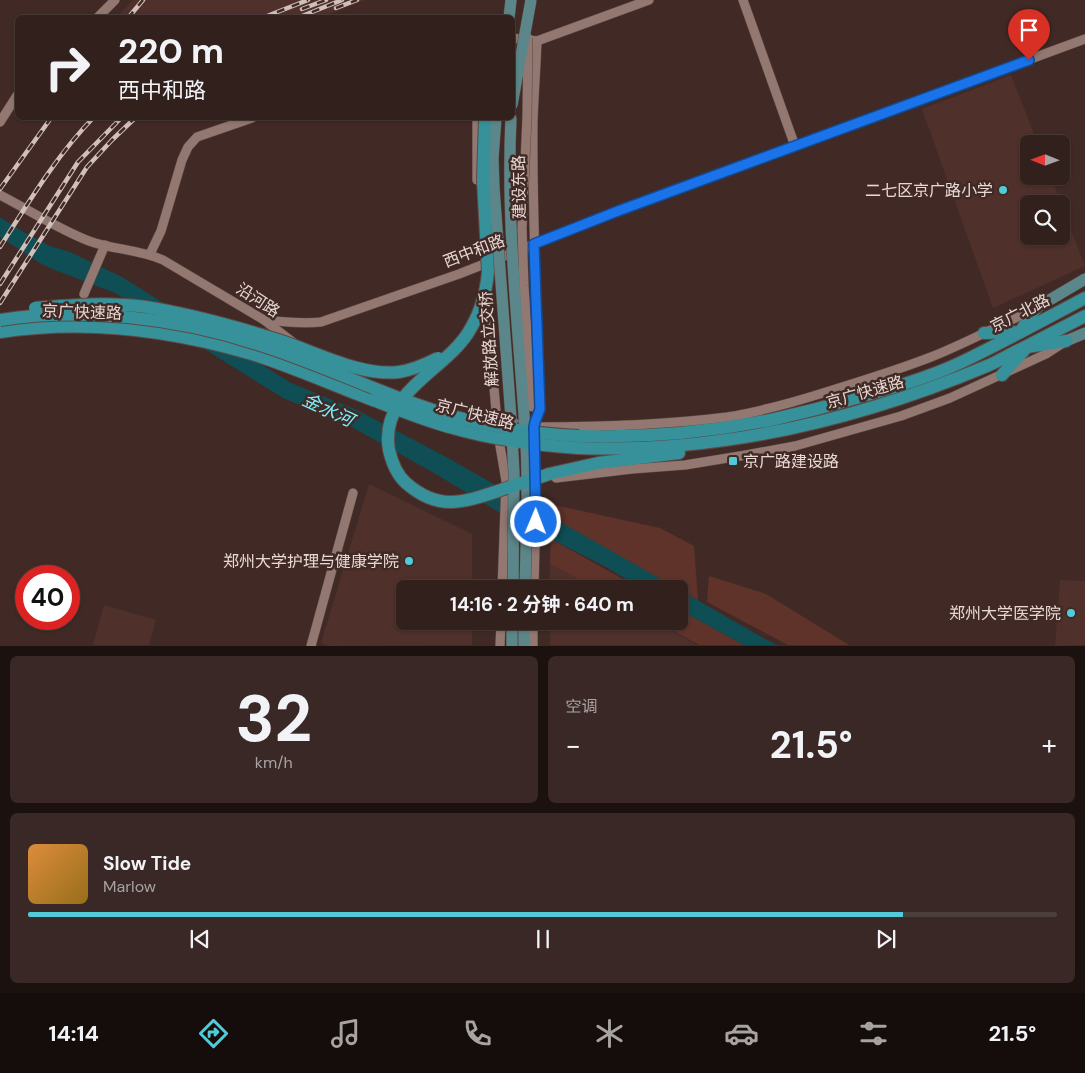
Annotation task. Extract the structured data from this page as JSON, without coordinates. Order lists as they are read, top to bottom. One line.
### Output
{"streets":{"highway":["京广快速路","京广北路"],"main road":["解放路立交桥"],"street":["建设东路","西中和路","沿河路"]},"crossings":[["建设东路","西中和路"],["西中和路","沿河路"],["京广快速路","京广北路"]],"water":["金水河"],"places":{"other":["二七区京广路小学","郑州大学护理与健康学院","郑州大学医学院"],"transit":["京广路建设路"]},"north":"left","page":{"turn":["220 m","西中和路"],"limit":"40","trip":"14:16 · 2 分钟 · 640 m","tile":[["32","km/h"],"空调"],"heat":["−","21.5°","+"],"song":["Slow Tide","Marlow"],"tabs":["14:14","21.5°"]}}
